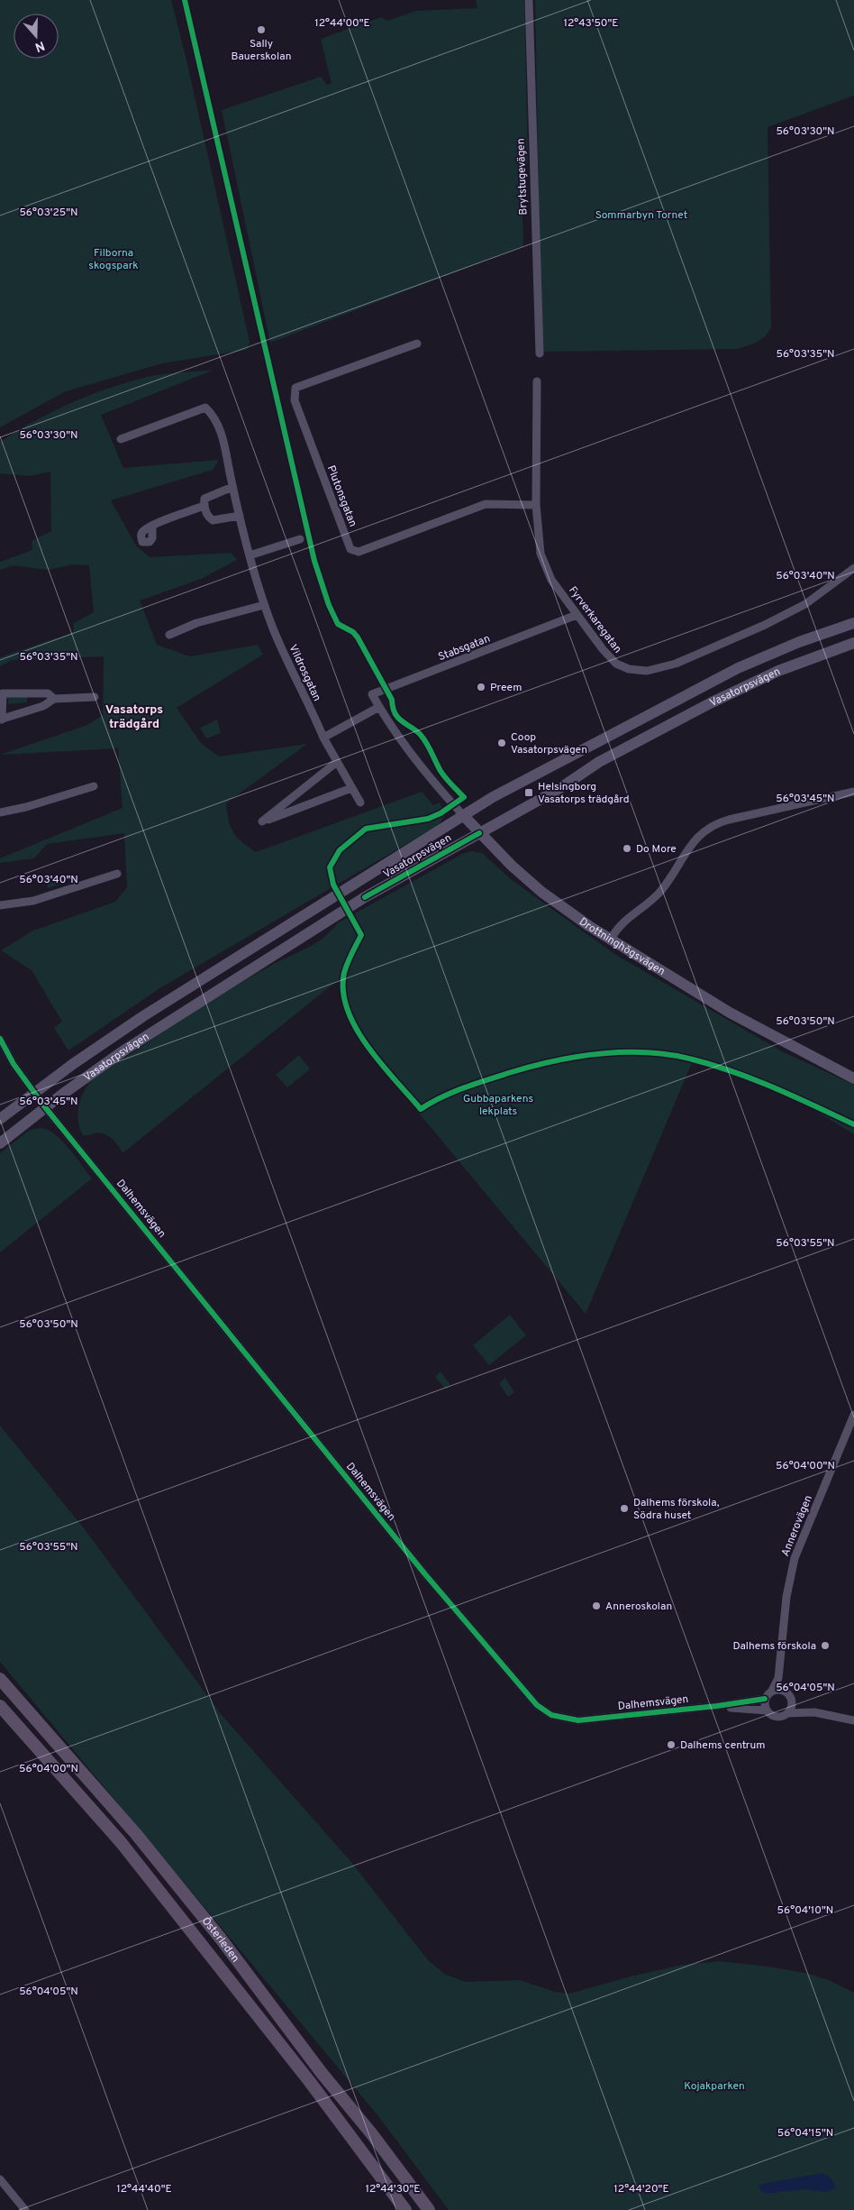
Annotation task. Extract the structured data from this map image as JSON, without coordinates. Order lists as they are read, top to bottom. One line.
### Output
{"streets":{"main road":["Vasatorpsvägen","Drottninghögsvägen","Österleden"],"street":["Brytstugevägen","Plutonsgatan","Fyrverkaregatan","Stabsgatan","Vildrosgatan","Dalhemsvägen","Annerovägen"]},"crossings":[["Plutonsgatan","Fyrverkaregatan"],["Fyrverkaregatan","Stabsgatan"],["Vasatorpsvägen","Drottninghögsvägen"],["Vasatorpsvägen","Dalhemsvägen"],["Dalhemsvägen","Annerovägen"]],"districts":["Vasatorps trädgård"],"parks":["Sommarbyn Tornet","Filborna skogspark","Gubbaparkens lekplats","Kojakparken"],"places":{"other":["Sally Bauerskolan","Preem","Coop Vasatorpsvägen","Do More","Dalhems förskola, Södra huset","Anneroskolan","Dalhems förskola","Dalhems centrum"],"transit":["Helsingborg Vasatorps trädgård"]},"north":"bottom","coordinates":["12°44'00\"E","12°43'50\"E","56°03'30\"N","56°03'25\"N","56°03'35\"N","56°03'40\"N","56°03'45\"N","56°03'50\"N","56°03'55\"N","56°04'00\"N","56°04'05\"N","56°04'10\"N","56°04'15\"N","12°44'40\"E","12°44'30\"E","12°44'20\"E"]}
